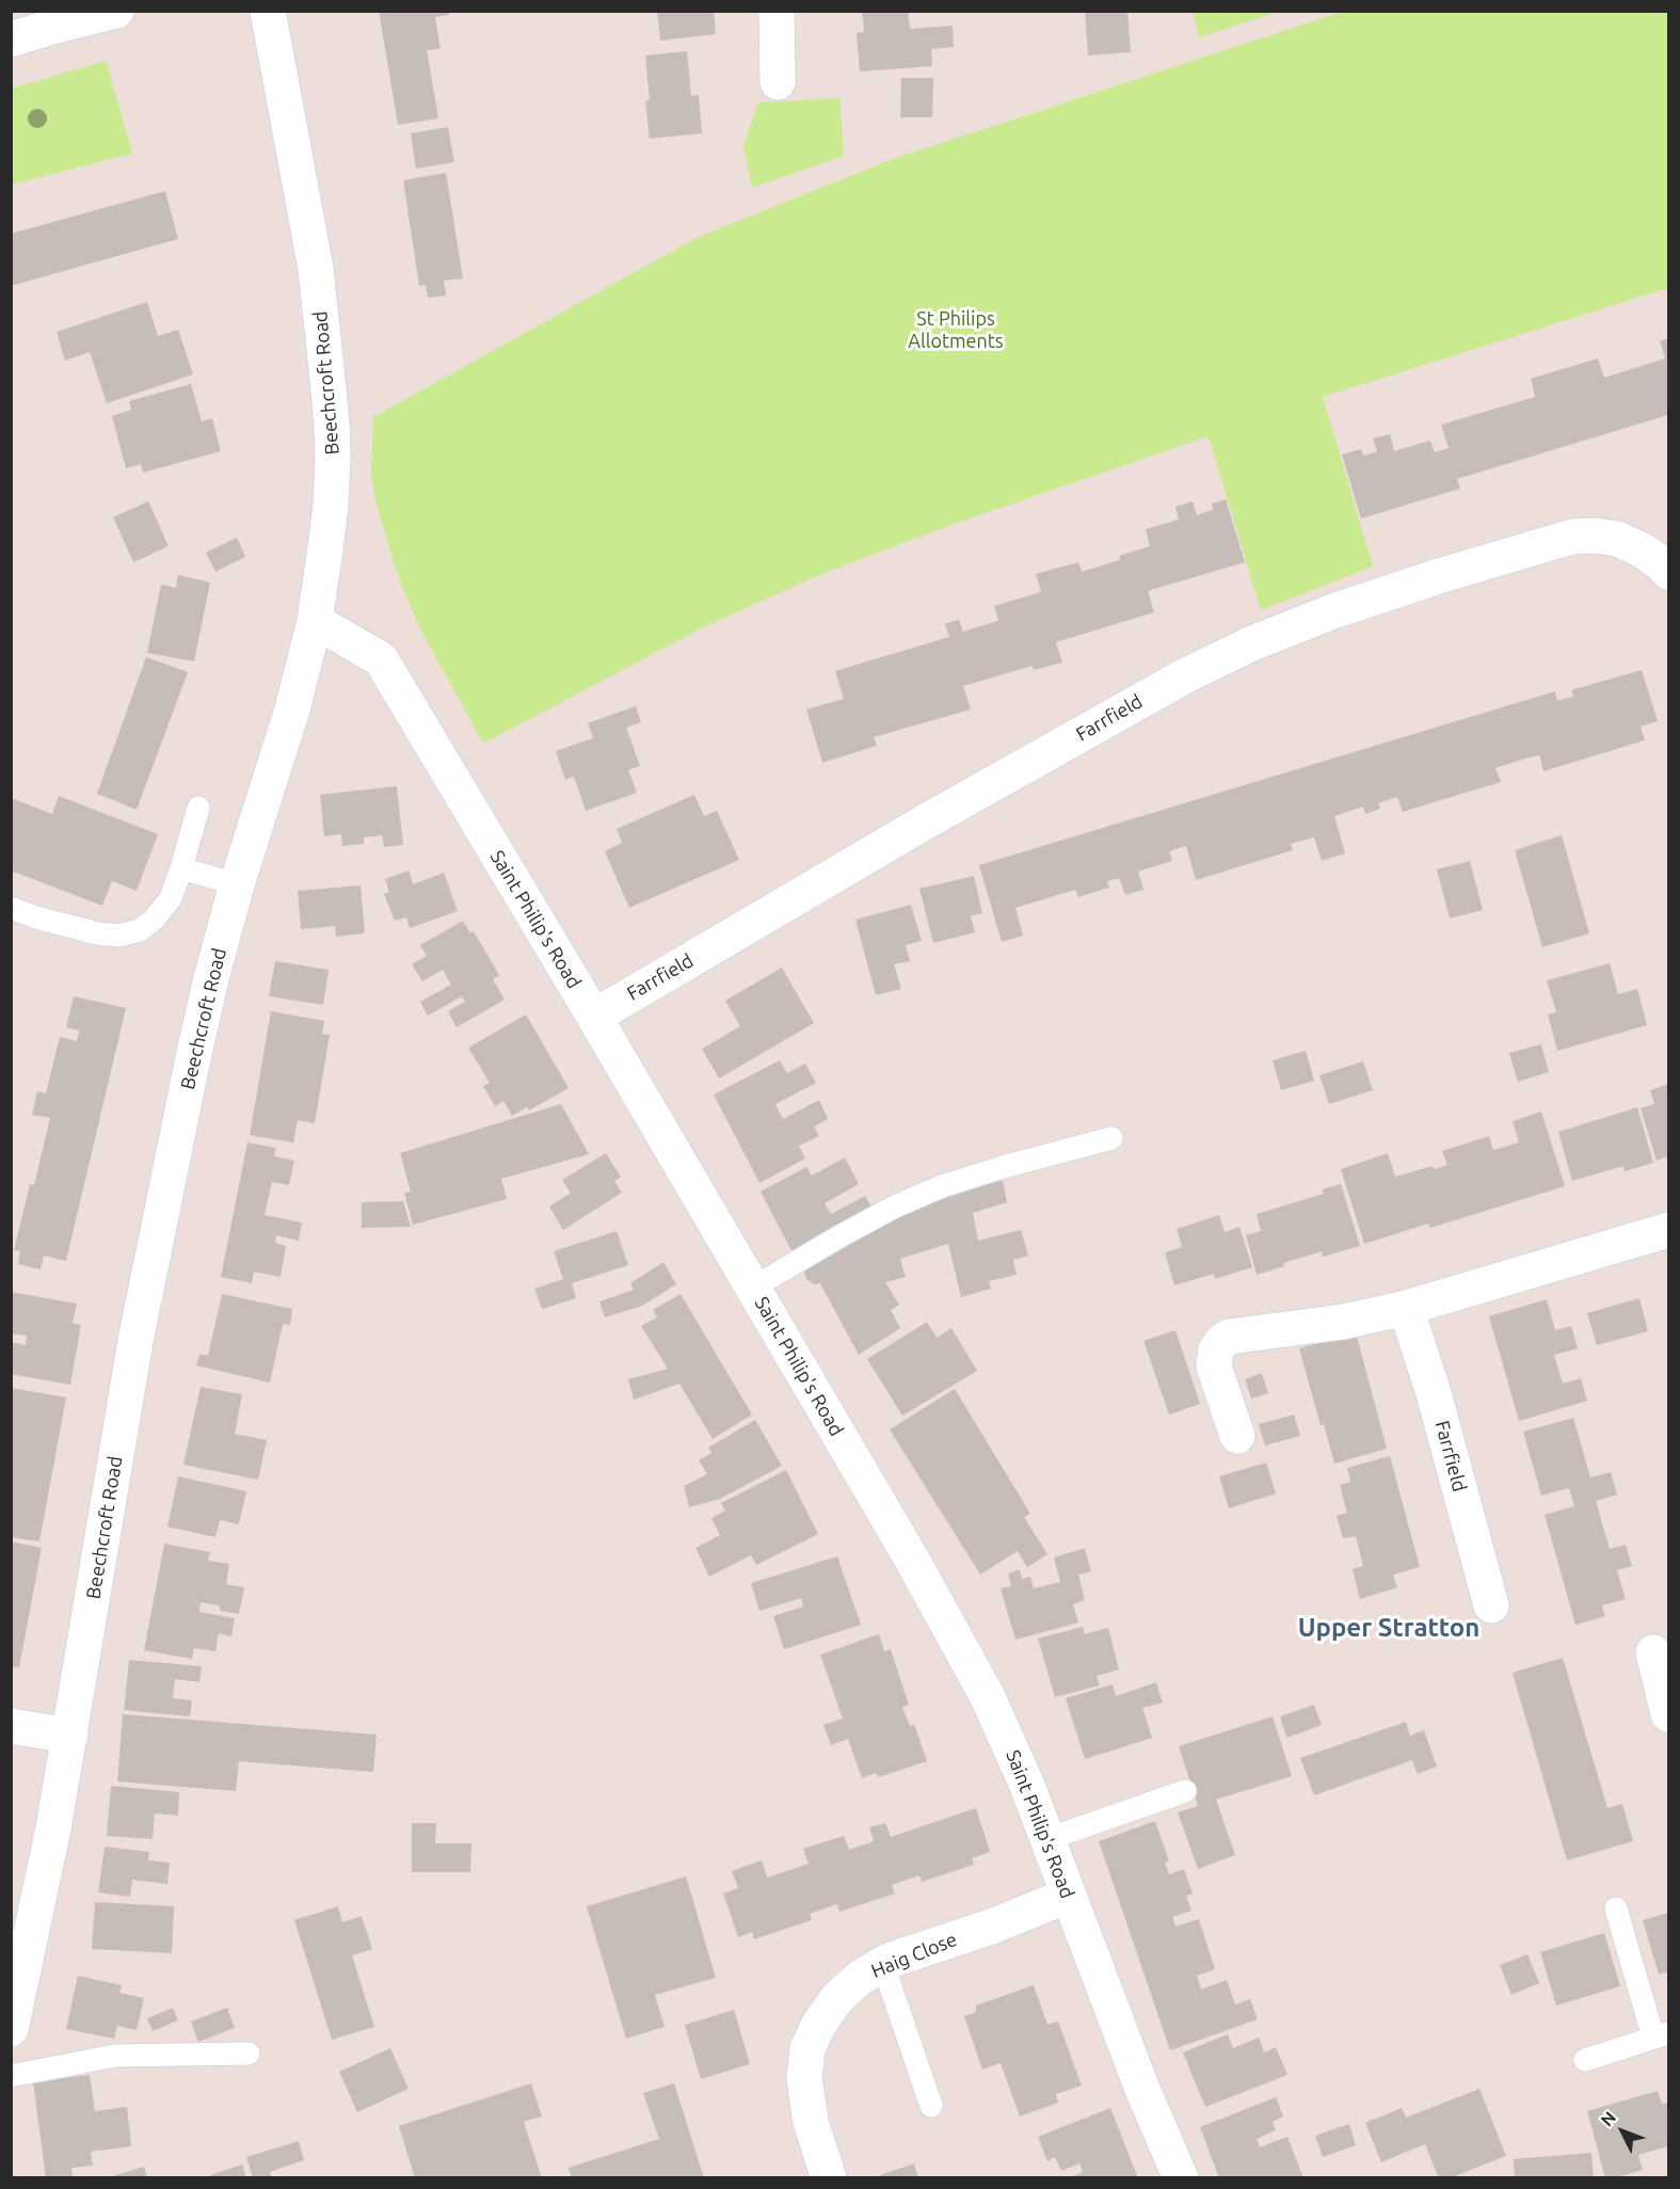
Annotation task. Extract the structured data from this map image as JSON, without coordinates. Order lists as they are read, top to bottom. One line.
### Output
{"streets":{"street":["Beechcroft Road","Farrfield","Saint Philip's Road","Haig Close"]},"crossings":[["Beechcroft Road","Saint Philip's Road"],["Farrfield","Saint Philip's Road"],["Saint Philip's Road","Haig Close"]],"districts":["Upper Stratton"],"parks":["St Philips Allotments"],"north":"top left"}
